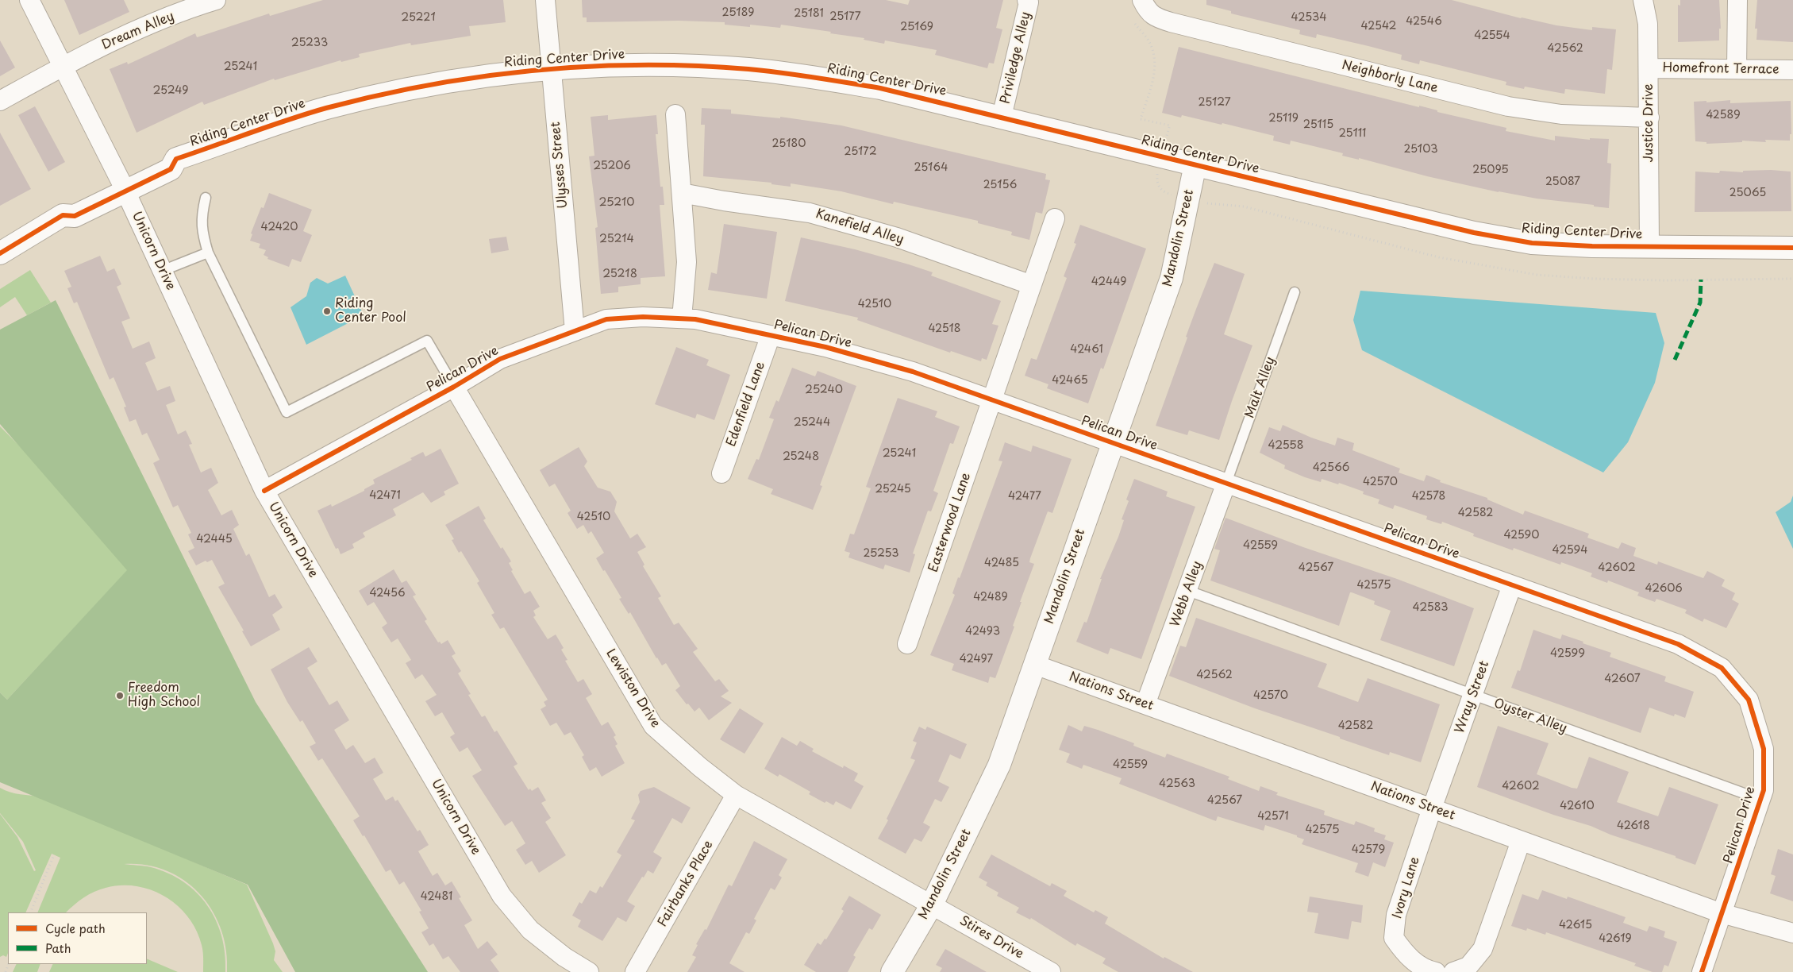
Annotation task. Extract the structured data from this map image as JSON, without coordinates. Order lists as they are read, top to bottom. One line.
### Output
{"streets":{"street":["Dream Alley","Priviledge Alley","Riding Center Drive","Homefront Terrace","Neighborly Lane","Justice Drive","Ulysses Street","Kanefield Alley","Mandolin Street","Unicorn Drive","Pelican Drive","Edenfield Lane","Easterwood Lane","Webb Alley","Lewiston Drive","Nations Street","Wray Street","Fairbanks Place","Ivory Lane","Stires Drive"],"lane":["Malt Alley","Oyster Alley"]},"crossings":[["Dream Alley","Unicorn Drive"],["Priviledge Alley","Riding Center Drive"],["Riding Center Drive","Justice Drive"],["Riding Center Drive","Ulysses Street"],["Riding Center Drive","Mandolin Street"],["Riding Center Drive","Unicorn Drive"],["Homefront Terrace","Justice Drive"],["Neighborly Lane","Justice Drive"],["Ulysses Street","Pelican Drive"],["Mandolin Street","Pelican Drive"],["Mandolin Street","Lewiston Drive"],["Mandolin Street","Nations Street"],["Mandolin Street","Stires Drive"],["Unicorn Drive","Pelican Drive"],["Pelican Drive","Malt Alley"],["Pelican Drive","Edenfield Lane"],["Pelican Drive","Easterwood Lane"],["Pelican Drive","Webb Alley"],["Pelican Drive","Lewiston Drive"],["Pelican Drive","Nations Street"],["Pelican Drive","Wray Street"],["Pelican Drive","Oyster Alley"],["Malt Alley","Webb Alley"],["Webb Alley","Nations Street"],["Webb Alley","Oyster Alley"],["Lewiston Drive","Fairbanks Place"],["Lewiston Drive","Stires Drive"],["Nations Street","Wray Street"],["Nations Street","Ivory Lane"],["Wray Street","Oyster Alley"],["Wray Street","Ivory Lane"]],"places":["Riding Center Pool","Freedom High School"],"house_numbers":["25189","25181","25177","25221","42534","42546","42542","25169","42554","25233","42562","25241","25249","25127","42589","25119","25115","25111","25180","25103","25172","25206","25164","25095","25087","25156","25065","25210","42420","25214","25218","42449","42510","42518","42461","42465","25240","25244","42558","25241","25248","42566","42570","25245","42471","42477","42578","42582","42510","42590","42445","42559","42594","25253","42485","42567","42602","42575","42606","42456","42489","42583","42493","42599","42497","42562","42607","42570","42582","42559","42563","42602","42567","42610","42571","42618","42575","42579","42481","42615","42619"],"legend":["Cycle path","Path"]}
